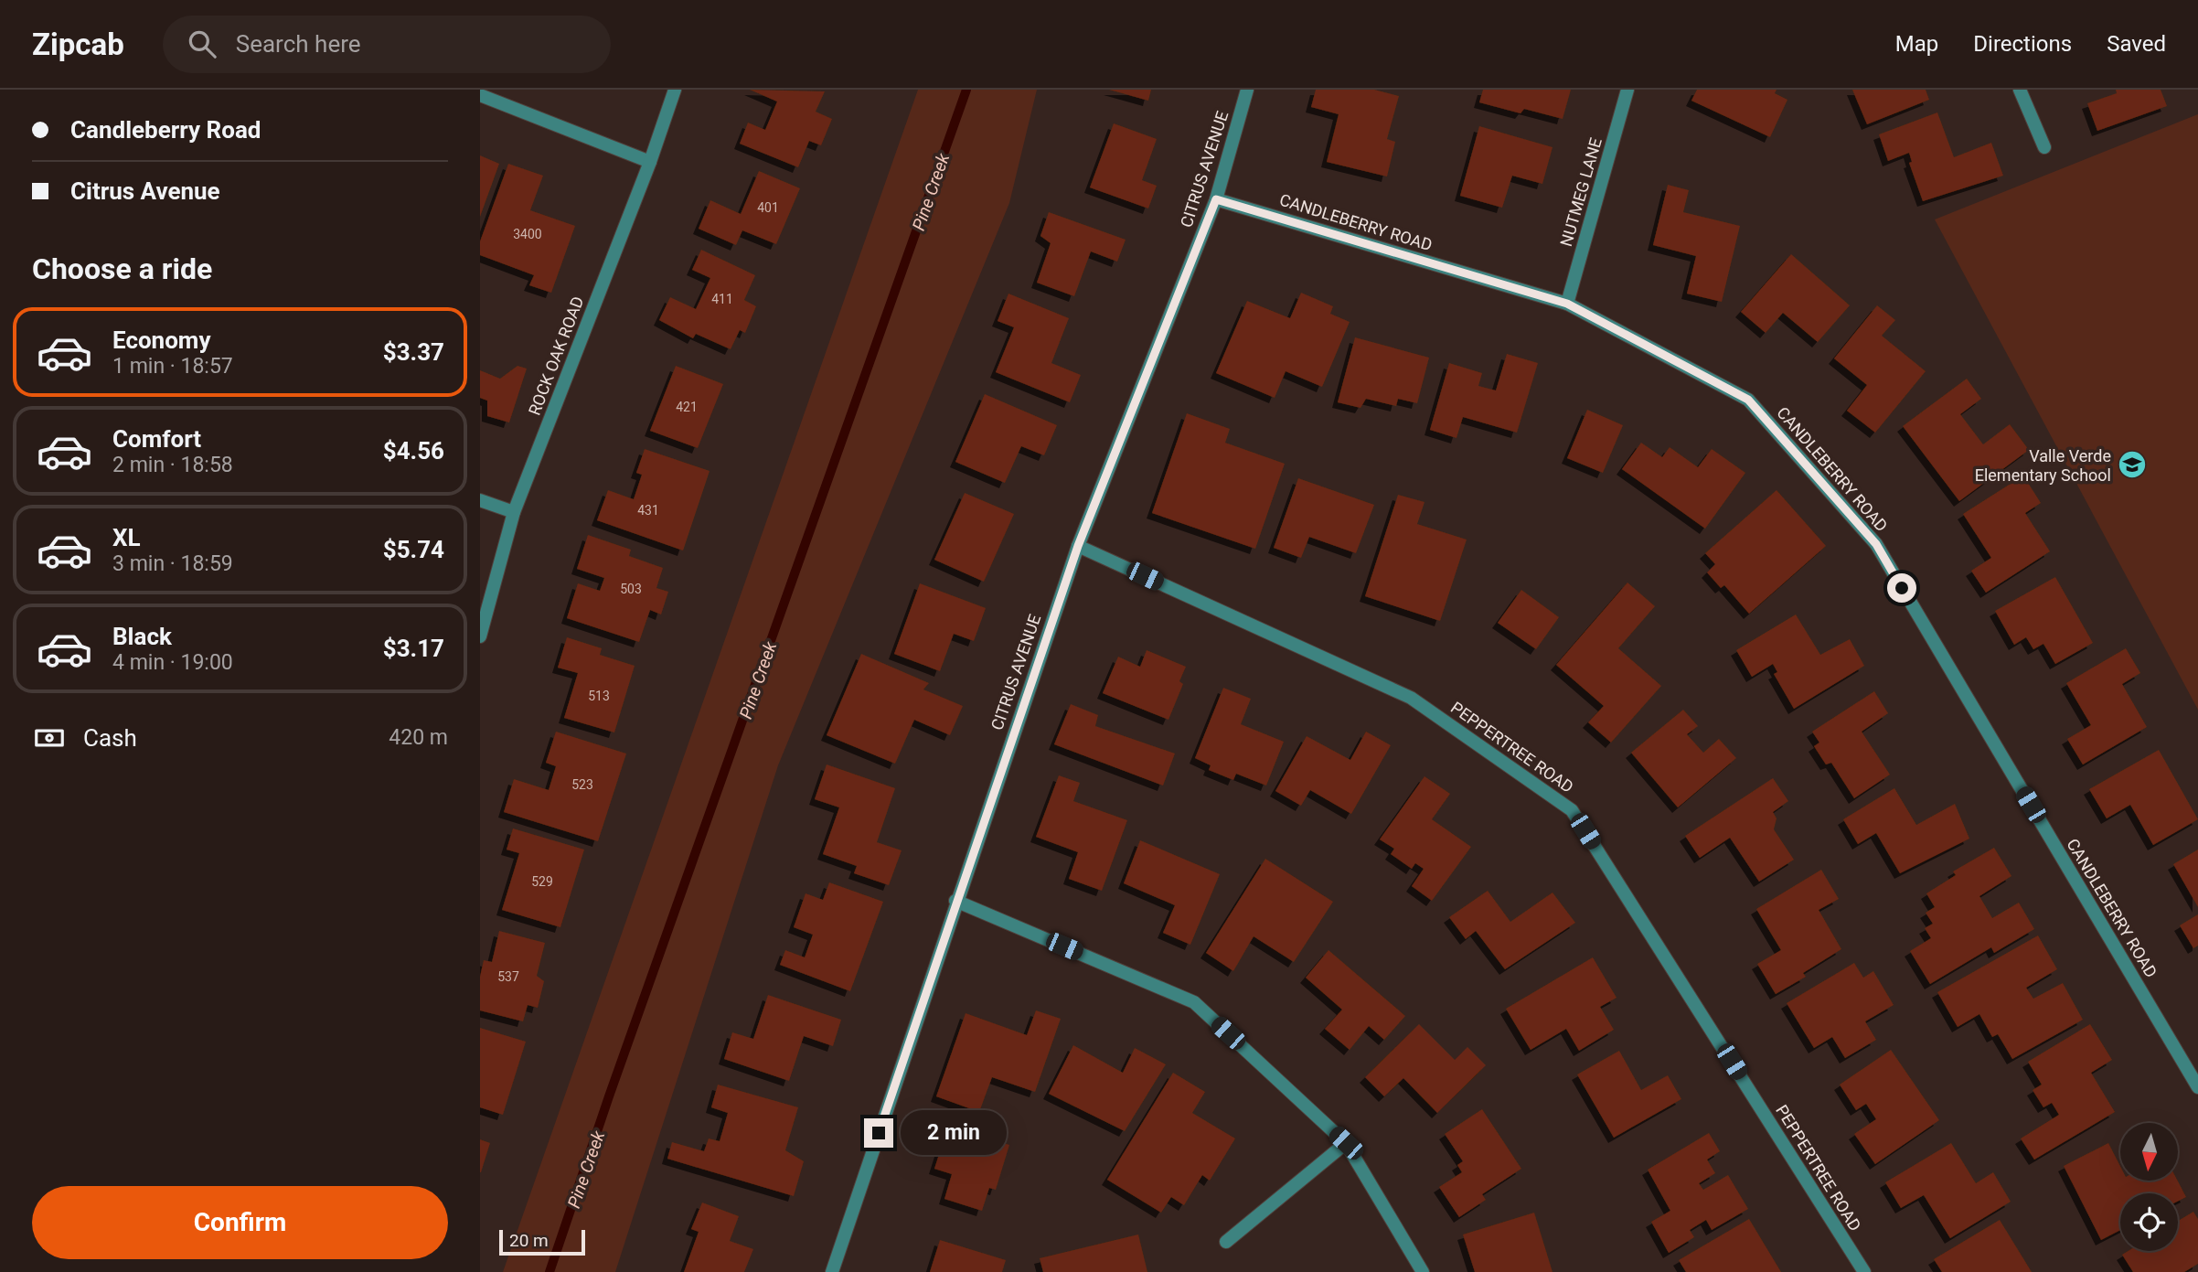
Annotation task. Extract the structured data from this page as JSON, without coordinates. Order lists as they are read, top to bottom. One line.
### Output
{"streets":{"street":["CITRUS AVENUE","NUTMEG LANE","CANDLEBERRY ROAD","ROCK OAK ROAD","PEPPERTREE ROAD"]},"crossings":[["CITRUS AVENUE","CANDLEBERRY ROAD"],["CITRUS AVENUE","PEPPERTREE ROAD"],["NUTMEG LANE","CANDLEBERRY ROAD"]],"water":["Pine Creek"],"places":{"school or university":["Valle Verde Elementary School"]},"house_numbers":["401","3400","411","421","431","503","513","523","529","537"],"scale_bar":"20 m","north":"bottom","page":{"header":"Zipcab","search":"Search here","nav":["Map","Directions","Saved"],"banner":["Candleberry Road","Citrus Avenue"],"heading":"Choose a ride","list":[{"name":"Economy","note":"1 min · 18:57","value":"$3.37"},{"name":"Comfort","note":"2 min · 18:58","value":"$4.56"},{"name":"XL","note":"3 min · 18:59","value":"$5.74"},{"name":"Black","note":"4 min · 19:00","value":"$3.17"}],"pay":["Cash","420 m"],"bubble":"2 min","buttons":"Confirm","scale":"20 m"}}
